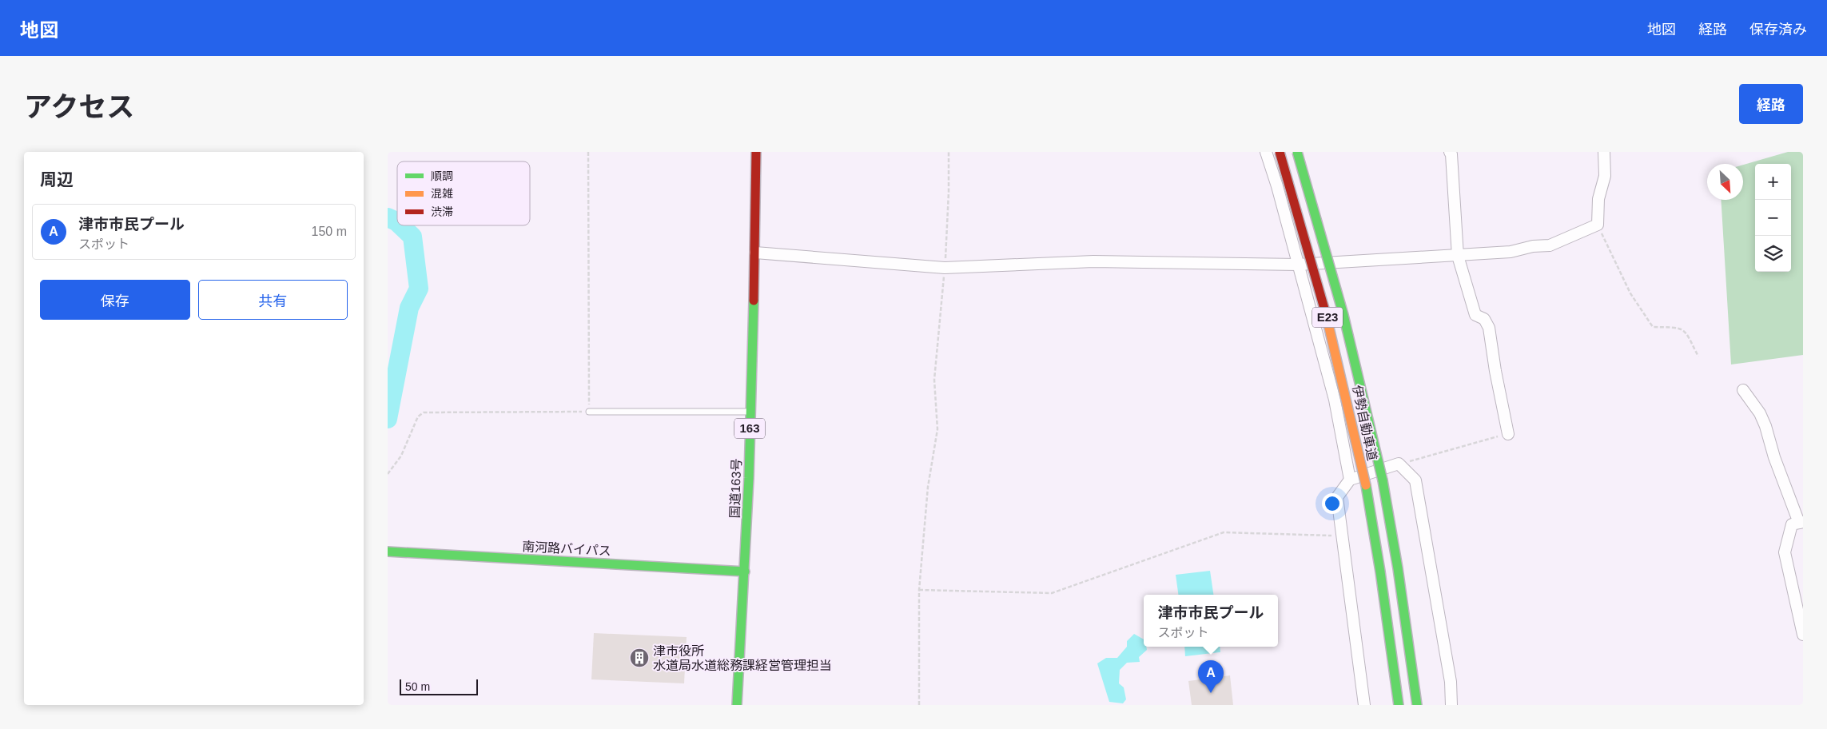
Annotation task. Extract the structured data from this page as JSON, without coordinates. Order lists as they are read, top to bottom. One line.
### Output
{"streets":{"highway":["E23","伊勢自動車道","163","国道163号","南河路バイパス"]},"crossings":[["国道163号","南河路バイパス"]],"places":{"building":["津市役所 水道局水道総務課経営管理担当"]},"legend":["順調","混雑","渋滞"],"scale_bar":"50 m","north":"bottom right","page":{"header":"地図","nav":["地図","経路","保存済み"],"title":"アクセス","buttons":["経路",["保存","共有"]],"heading":"周辺","map_buttons":["+","−"],"list":[{"mark":"A","name":"津市市民プール","note":"スポット","value":"150 m"}],"popup":["津市市民プール","スポット"],"pins":"A","scale":"50 m"}}
